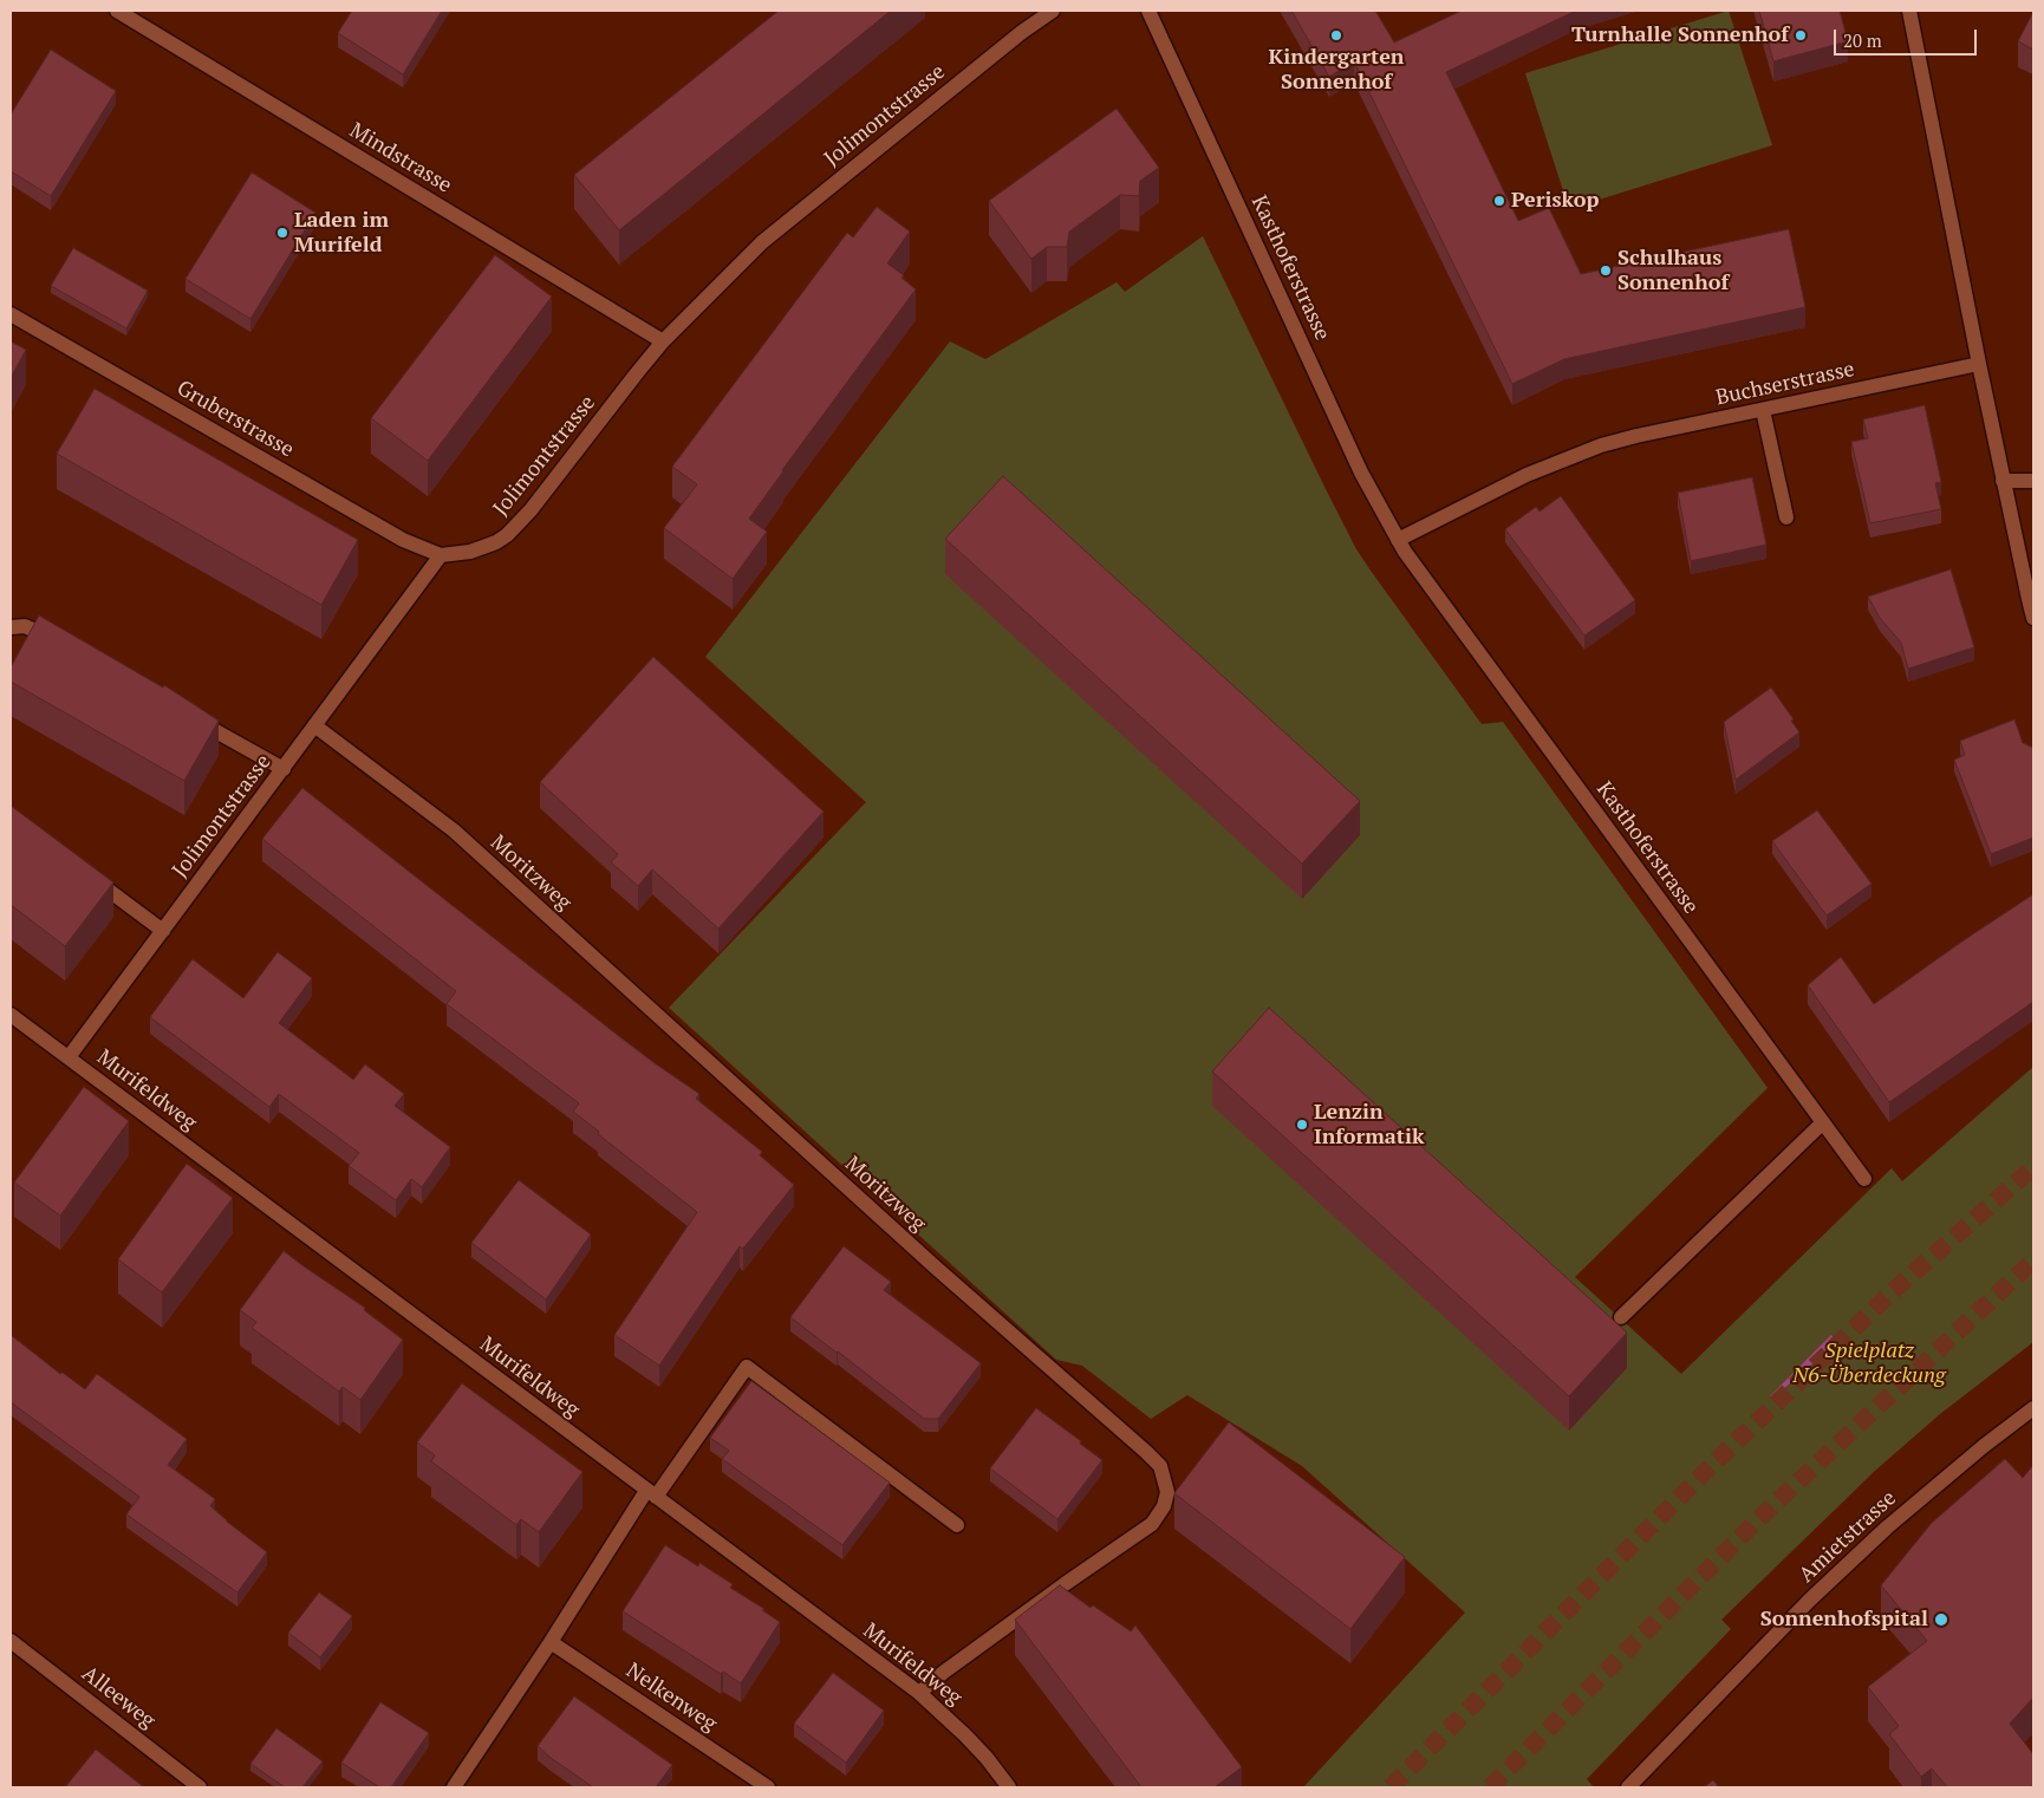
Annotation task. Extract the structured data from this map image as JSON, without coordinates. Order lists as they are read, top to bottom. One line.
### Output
{"streets":{"street":["Jolimontstrasse","Mindstrasse","Kasthoferstrasse","Buchserstrasse","Gruberstrasse","Moritzweg","Murifeldweg","Amietstrasse","Alleeweg","Nelkenweg"]},"crossings":[["Jolimontstrasse","Mindstrasse"],["Jolimontstrasse","Gruberstrasse"],["Jolimontstrasse","Moritzweg"],["Jolimontstrasse","Murifeldweg"],["Kasthoferstrasse","Buchserstrasse"],["Moritzweg","Murifeldweg"]],"parks":["Spielplatz N6-Überdeckung"],"places":["Kindergarten Sonnenhof","Turnhalle Sonnenhof","Periskop","Laden im Murifeld","Schulhaus Sonnenhof","Lenzin Informatik","Sonnenhofspital"],"scale_bar":"20 m"}
